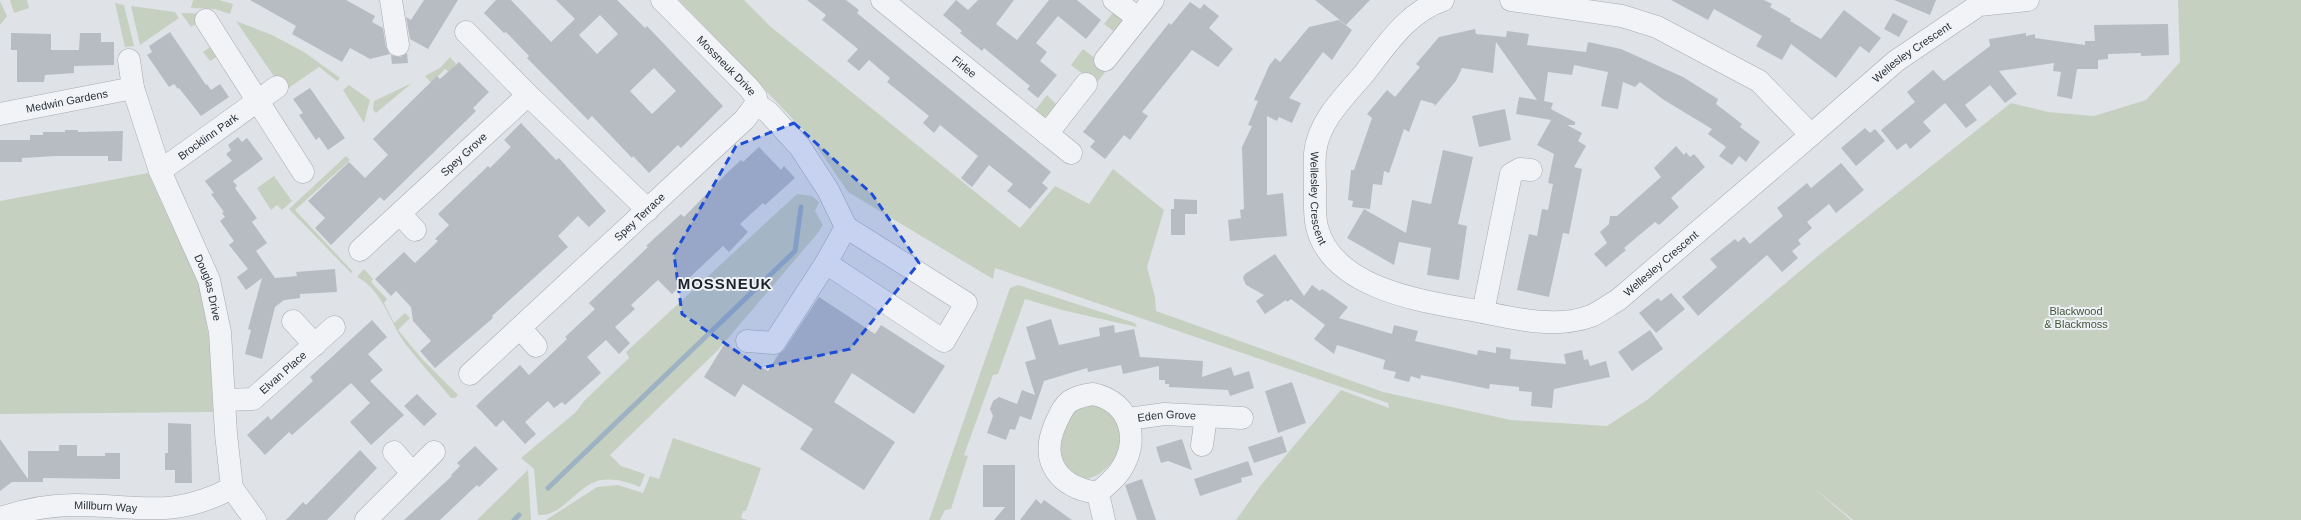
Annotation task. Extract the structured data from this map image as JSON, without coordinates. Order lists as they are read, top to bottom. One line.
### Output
{"streets":{"street":["Wellesley Crescent","Mossneuk Drive","Firlee","Medwin Gardens","Brocklinn Park","Spey Grove","Spey Terrace","Douglas Drive","Elvan Place","Eden Grove","Millburn Way"]},"crossings":[["Mossneuk Drive","Spey Terrace"],["Medwin Gardens","Douglas Drive"],["Brocklinn Park","Douglas Drive"],["Douglas Drive","Elvan Place"],["Douglas Drive","Millburn Way"]],"districts":["MOSSNEUK"],"parks":["Blackwood & Blackmoss"]}
